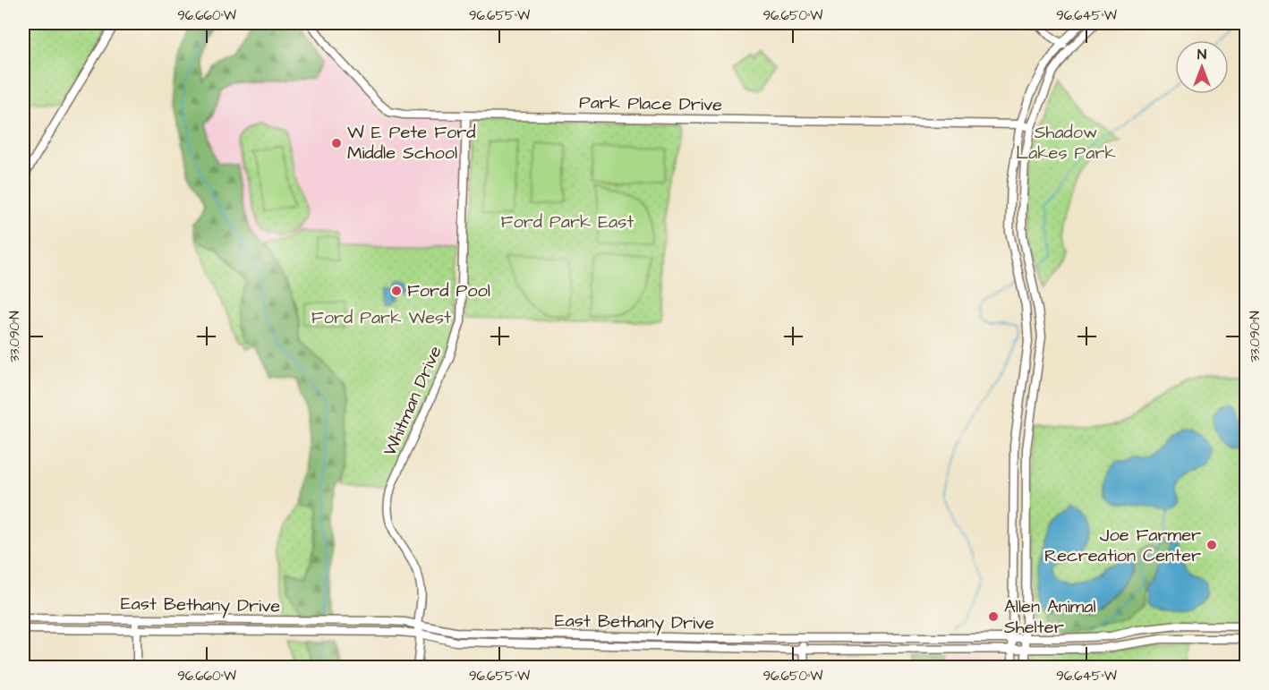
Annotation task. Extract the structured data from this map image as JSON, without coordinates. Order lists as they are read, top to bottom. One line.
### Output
{"streets":{"main road":["Park Place Drive","Whitman Drive","East Bethany Drive"]},"crossings":[["Park Place Drive","Whitman Drive"],["Whitman Drive","East Bethany Drive"]],"parks":["Shadow Lakes Park","Ford Park East","Ford Park West"],"places":["W E Pete Ford Middle School","Ford Pool","Joe Farmer Recreation Center","Allen Animal Shelter"],"north":"top","coordinates":["96.660°W","96.655°W","96.650°W","96.645°W","33.090°N"]}
